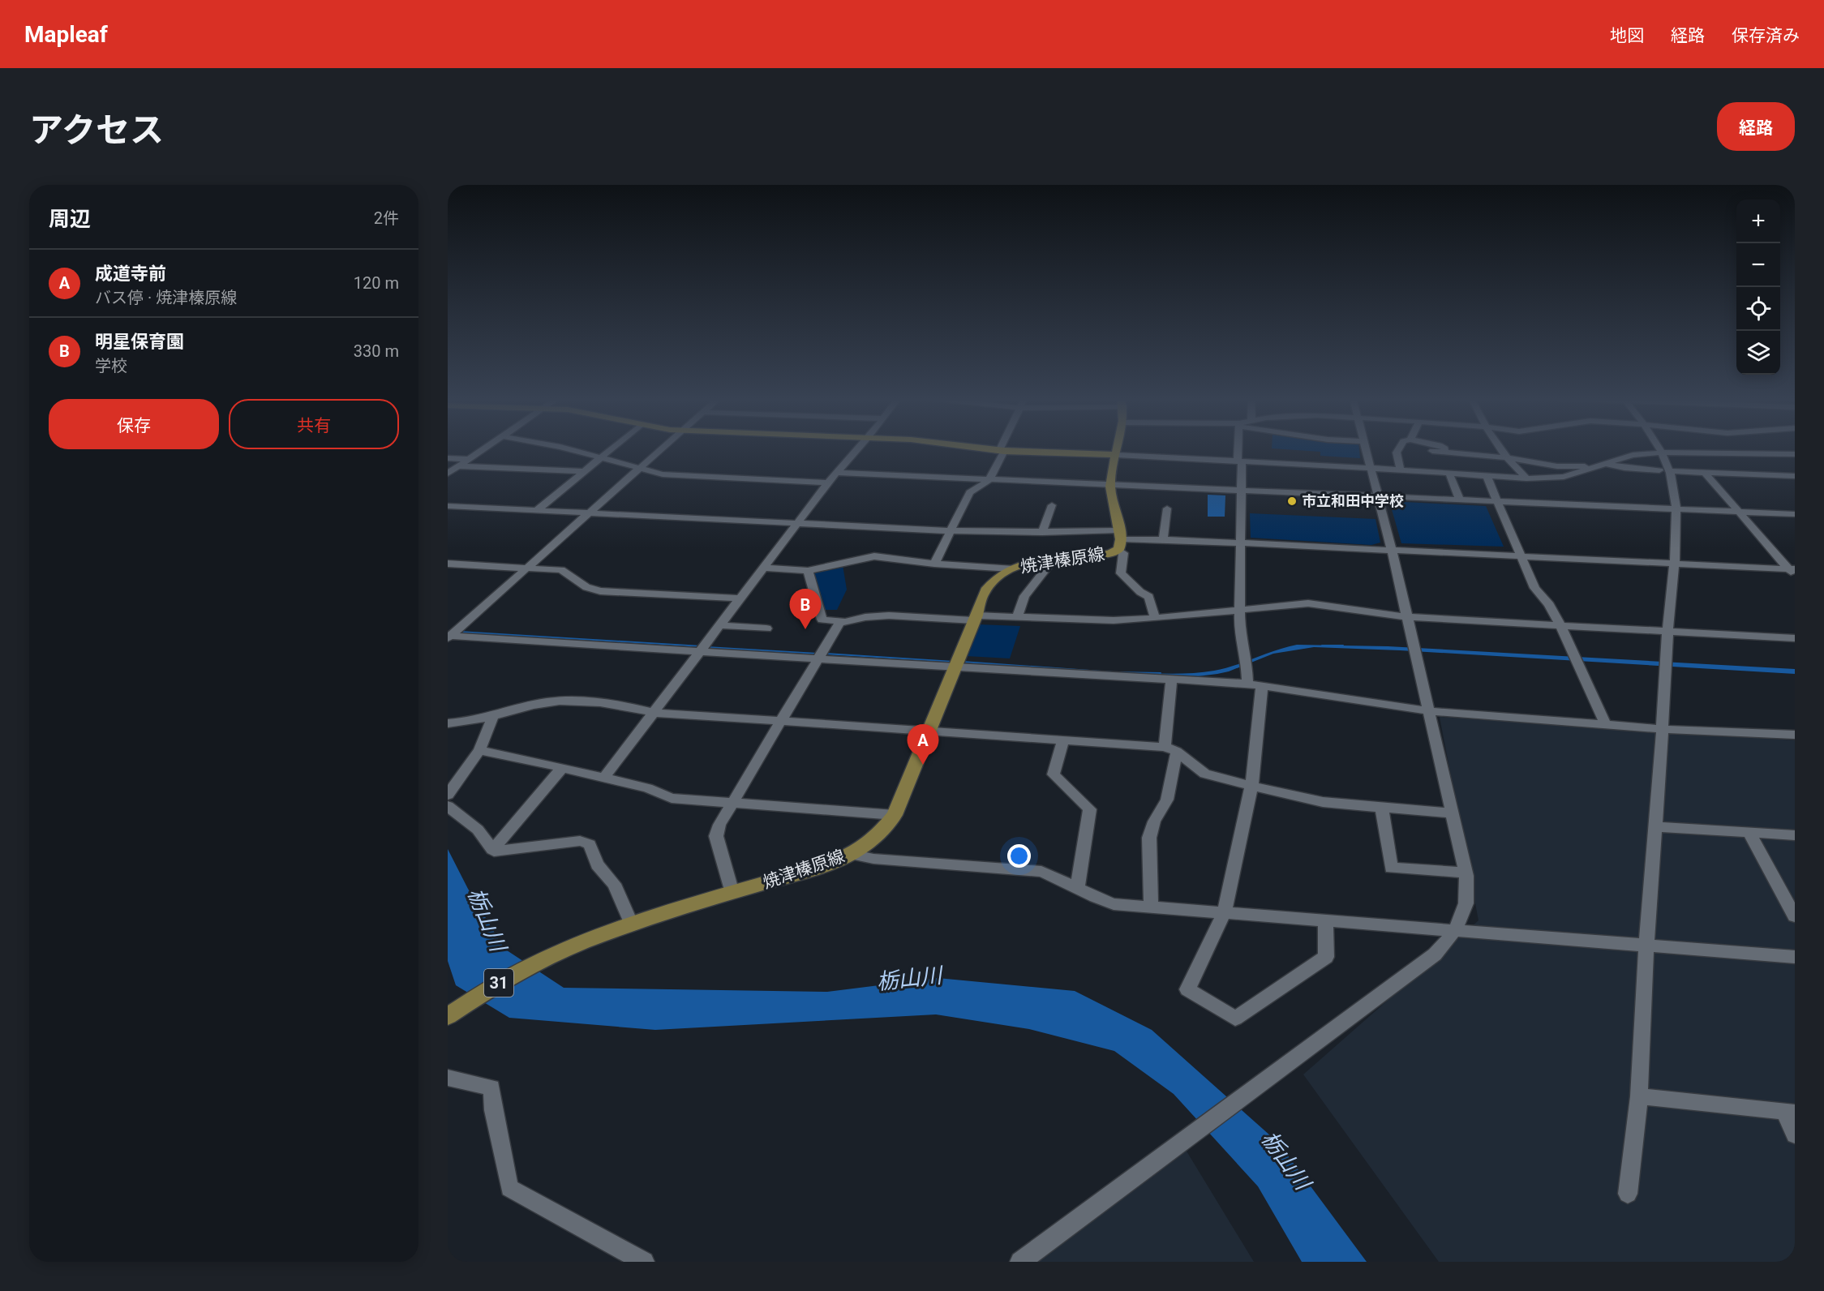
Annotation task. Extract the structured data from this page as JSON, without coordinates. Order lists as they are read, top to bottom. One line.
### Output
{"streets":{"main road":["焼津榛原線","31"]},"water":["栃山川"],"places":["市立和田中学校"],"page":{"header":"Mapleaf","nav":["地図","経路","保存済み"],"title":"アクセス","buttons":["経路",["保存","共有"]],"heading":["周辺","2件"],"map_buttons":["+","−"],"list":[{"mark":"A","name":"成道寺前","note":"バス停 · 焼津榛原線","value":"120 m"},{"mark":"B","name":"明星保育園","note":"学校","value":"330 m"}],"pins":["B","A"]}}
